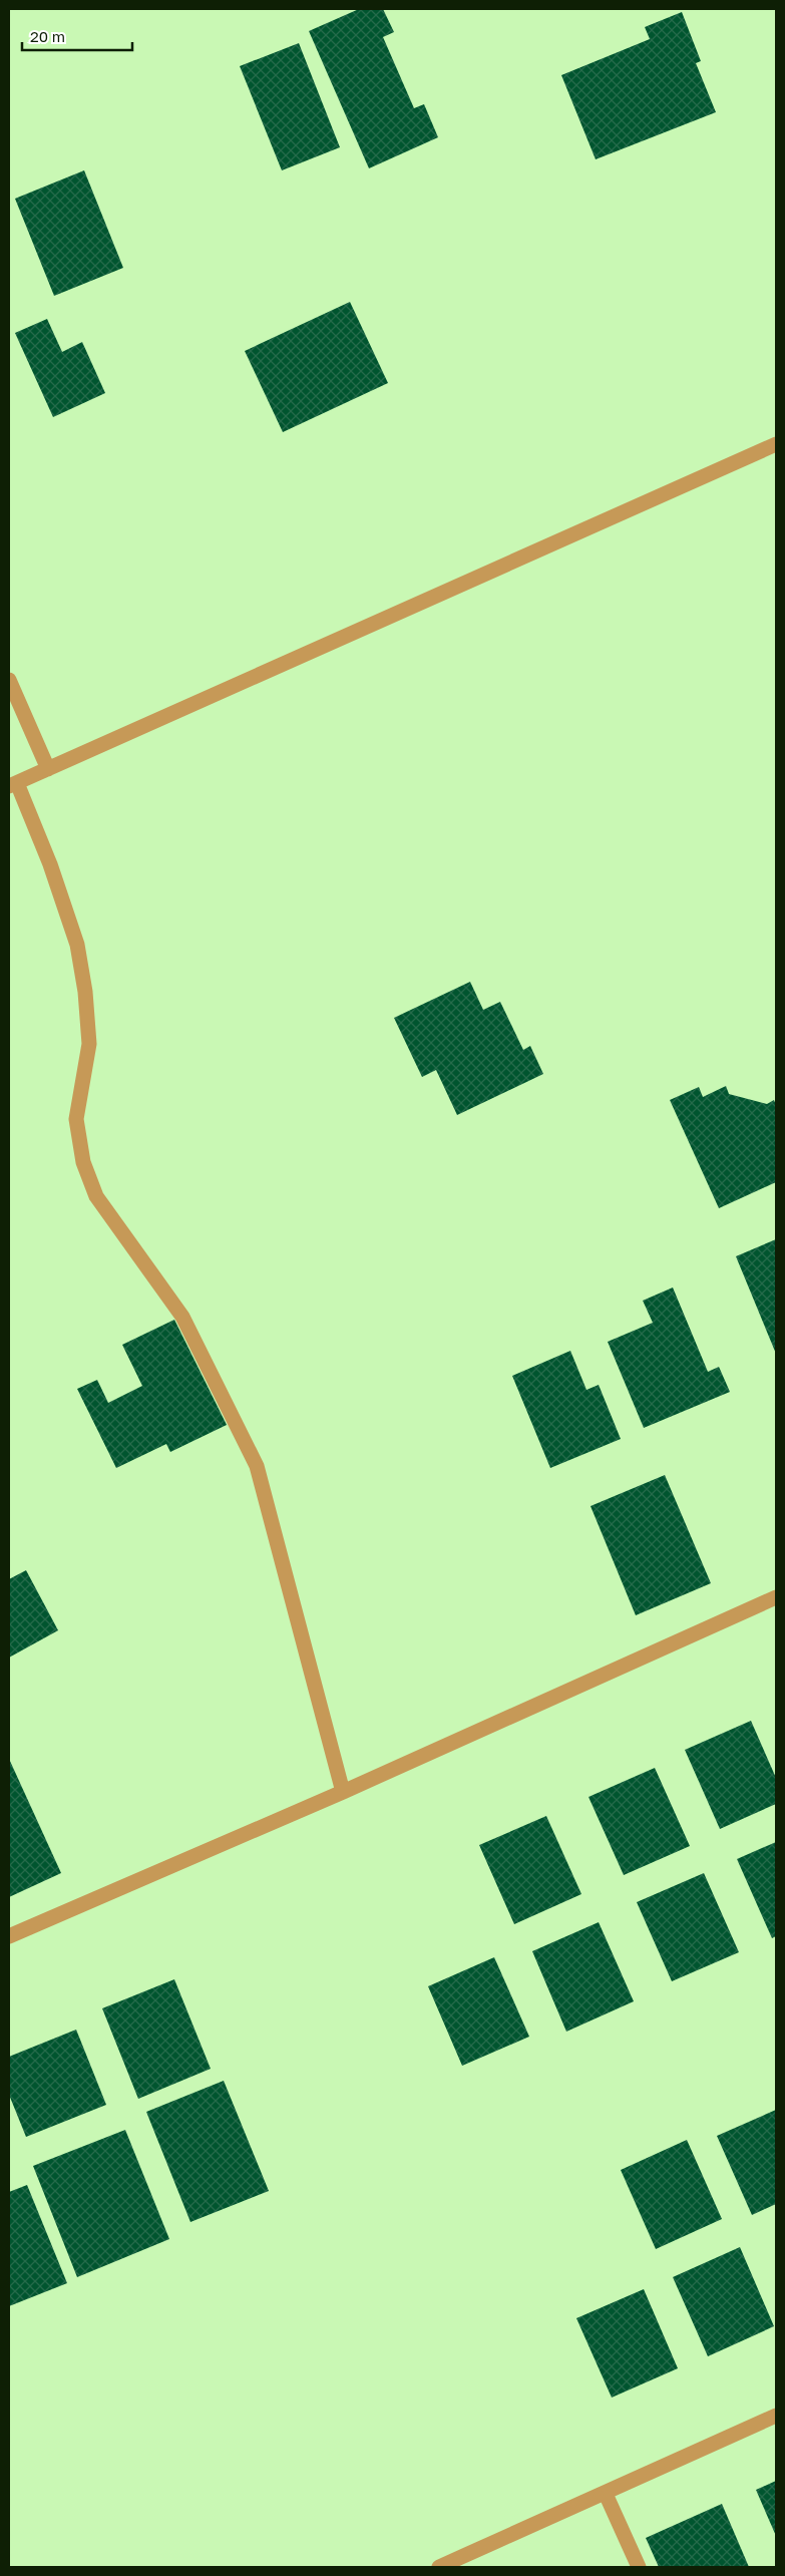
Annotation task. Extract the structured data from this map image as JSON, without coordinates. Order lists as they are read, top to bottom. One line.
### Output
{"scale_bar":"20 m"}
